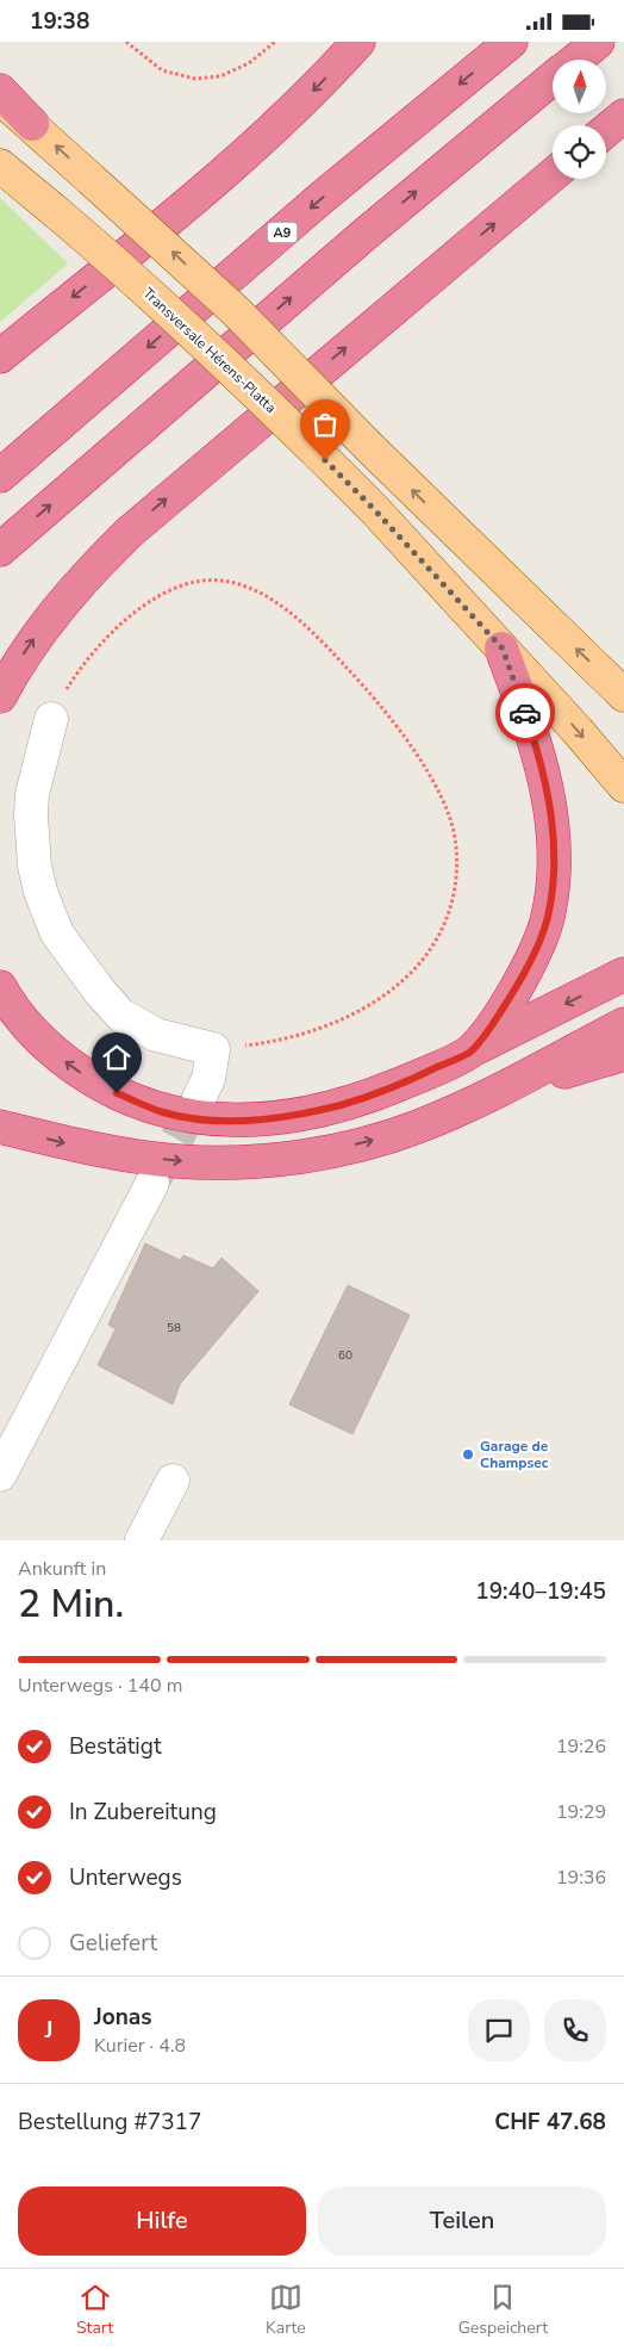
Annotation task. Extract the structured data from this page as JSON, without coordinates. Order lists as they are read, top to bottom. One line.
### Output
{"streets":{"highway":["A9"],"main road":["Transversale Hérens-Platta"]},"places":["Garage de Champsec"],"house_numbers":["58","60"],"north":"top","page":{"status":"19:38","heading":["2 Min.","Ankunft in","19:40–19:45"],"panel":["Jonas","Kurier · 4.8","Bestellung #7317","CHF 47.68"],"bar":"Unterwegs · 140 m","list":[["Bestätigt","19:26"],["In Zubereitung","19:29"],["Unterwegs","19:36"],"Geliefert"],"round":"J","buttons":["Hilfe","Teilen"],"tabs":["Start","Karte","Gespeichert"]}}
